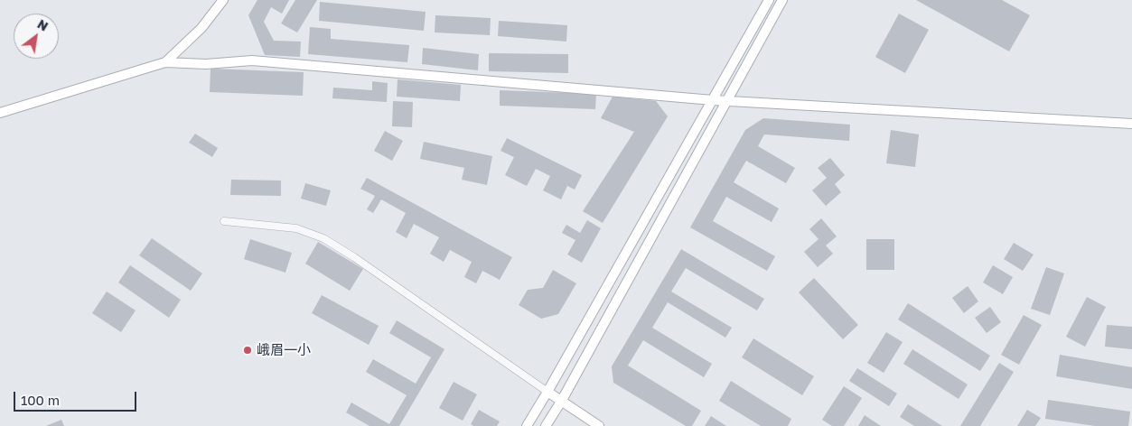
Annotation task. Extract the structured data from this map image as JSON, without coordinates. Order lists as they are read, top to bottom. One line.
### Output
{"places":["峨眉一小"],"scale_bar":"100 m","north":"top right"}
